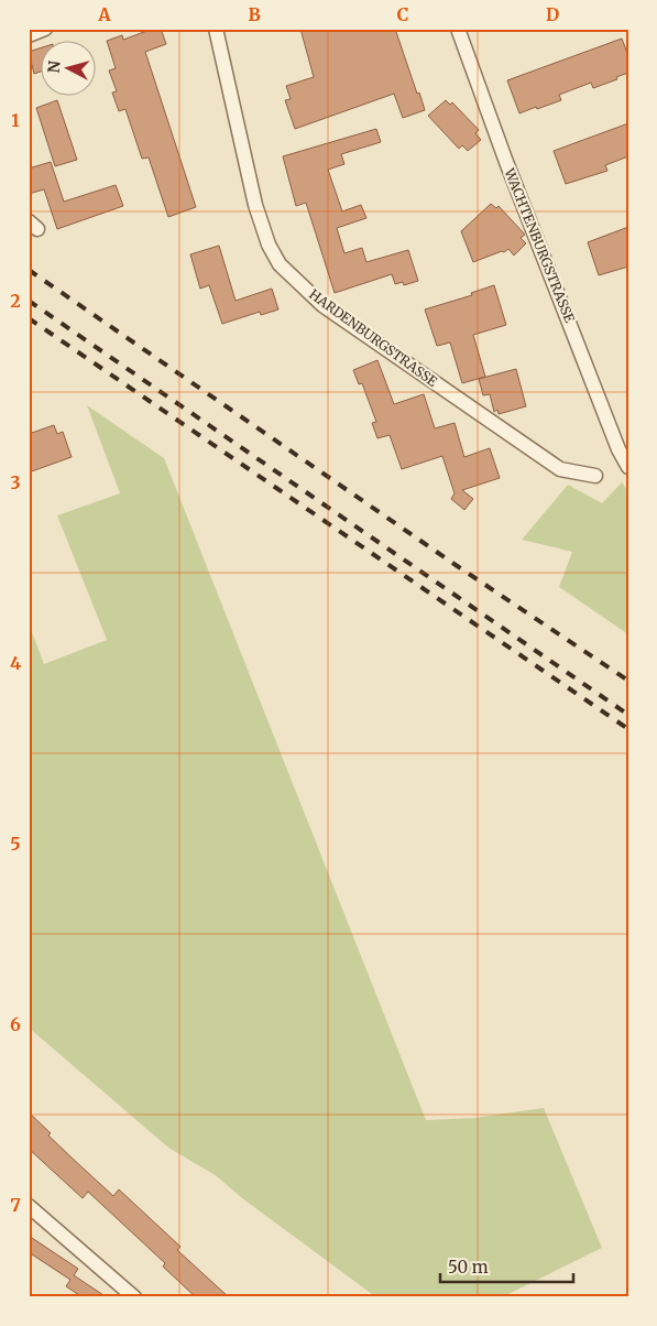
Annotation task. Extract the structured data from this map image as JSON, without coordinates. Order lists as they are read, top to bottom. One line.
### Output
{"streets":{"street":["WACHTENBURGSTRASSE","HARDENBURGSTRASSE"]},"scale_bar":"50 m","north":"left","grid":{"columns":["A","B","C","D"],"rows":["1","2","3","4","5","6","7"]}}
